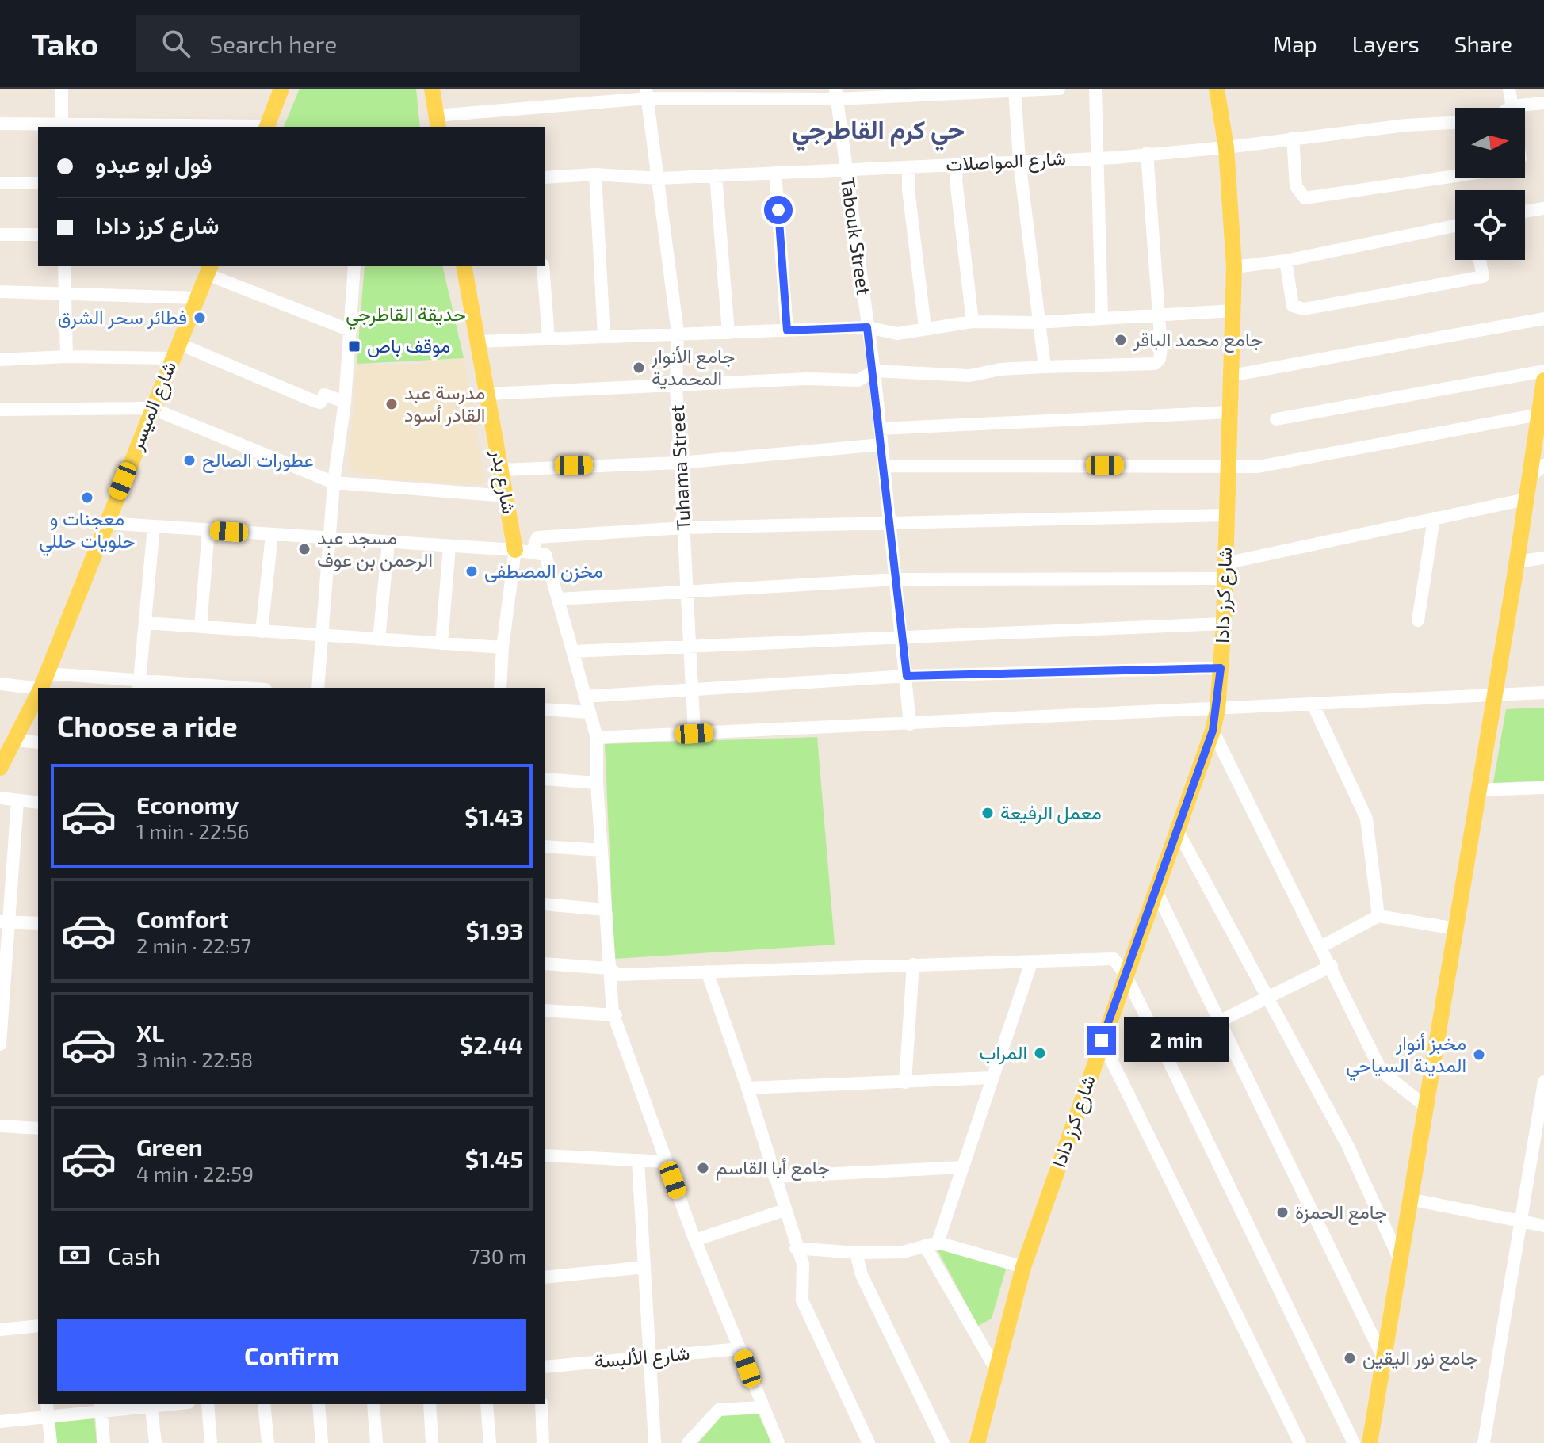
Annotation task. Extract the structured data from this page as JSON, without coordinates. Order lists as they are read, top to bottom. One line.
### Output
{"streets":{"main road":["شارع الميسر","شارع بدر","شارع كرز دادا"],"street":["شارع المواصلات","Tabouk Street","Tuhama Street","شارع الألبسة"]},"crossings":[["شارع المواصلات","Tabouk Street"],["شارع المواصلات","Tuhama Street"],["شارع المواصلات","شارع كرز دادا"]],"districts":["حي كرم القاطرجي"],"parks":["حديقة القاطرجي"],"places":{"other":["فطائر سحر الشرق","جامع محمد الباقر","جامع الأنوار المحمدية","مدرسة عبد القادر أسود","عطورات الصالح","معجنات و حلويات حللي","مسجد عبد الرحمن بن عوف","مخزن المصطفى","معمل الرفيعة","المراب","مخبز أنوار المدينة السياحي","جامع أبا القاسم","جامع الحمزة","جامع نور اليقين"],"transit":["موقف باص"]},"north":"right","page":{"header":"Tako","search":"Search here","nav":["Map","Layers","Share"],"banner":["فول ابو عبدو","شارع كرز دادا"],"heading":"Choose a ride","list":[{"name":"Economy","note":"1 min · 22:56","value":"$1.43"},{"name":"Comfort","note":"2 min · 22:57","value":"$1.93"},{"name":"XL","note":"3 min · 22:58","value":"$2.44"},{"name":"Green","note":"4 min · 22:59","value":"$1.45"}],"bubble":"2 min","pay":["Cash","730 m"],"buttons":"Confirm"}}
